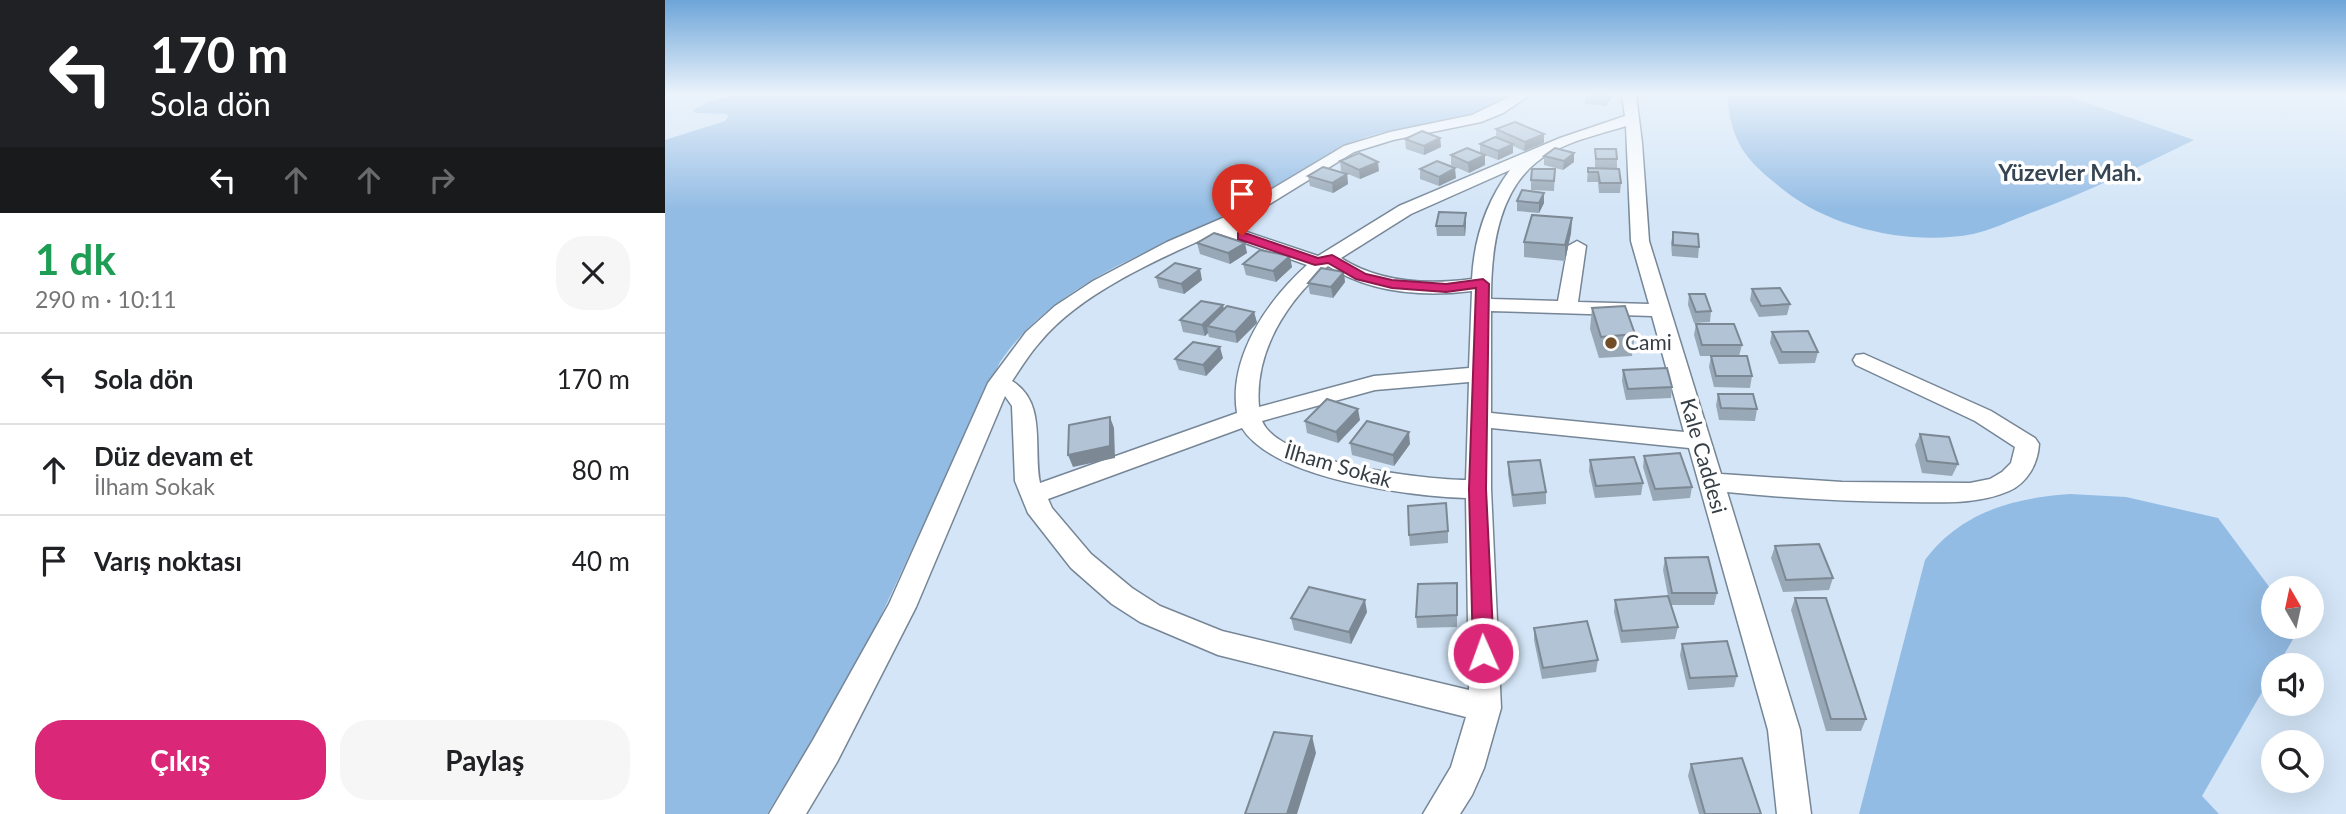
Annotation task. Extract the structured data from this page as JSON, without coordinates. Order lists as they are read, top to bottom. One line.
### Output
{"streets":{"street":["Kale Caddesi","İlham Sokak"]},"districts":["Yüzevler Mah."],"places":["Cami"],"north":"top","page":{"turn":["170 m","Sola dön"],"heading":["1 dk","290 m · 10:11"],"list":[{"name":"Sola dön","value":"170 m"},{"name":"Düz devam et","note":"İlham Sokak","value":"80 m"},{"name":"Varış noktası","value":"40 m"}],"buttons":["Çıkış","Paylaş"]}}
